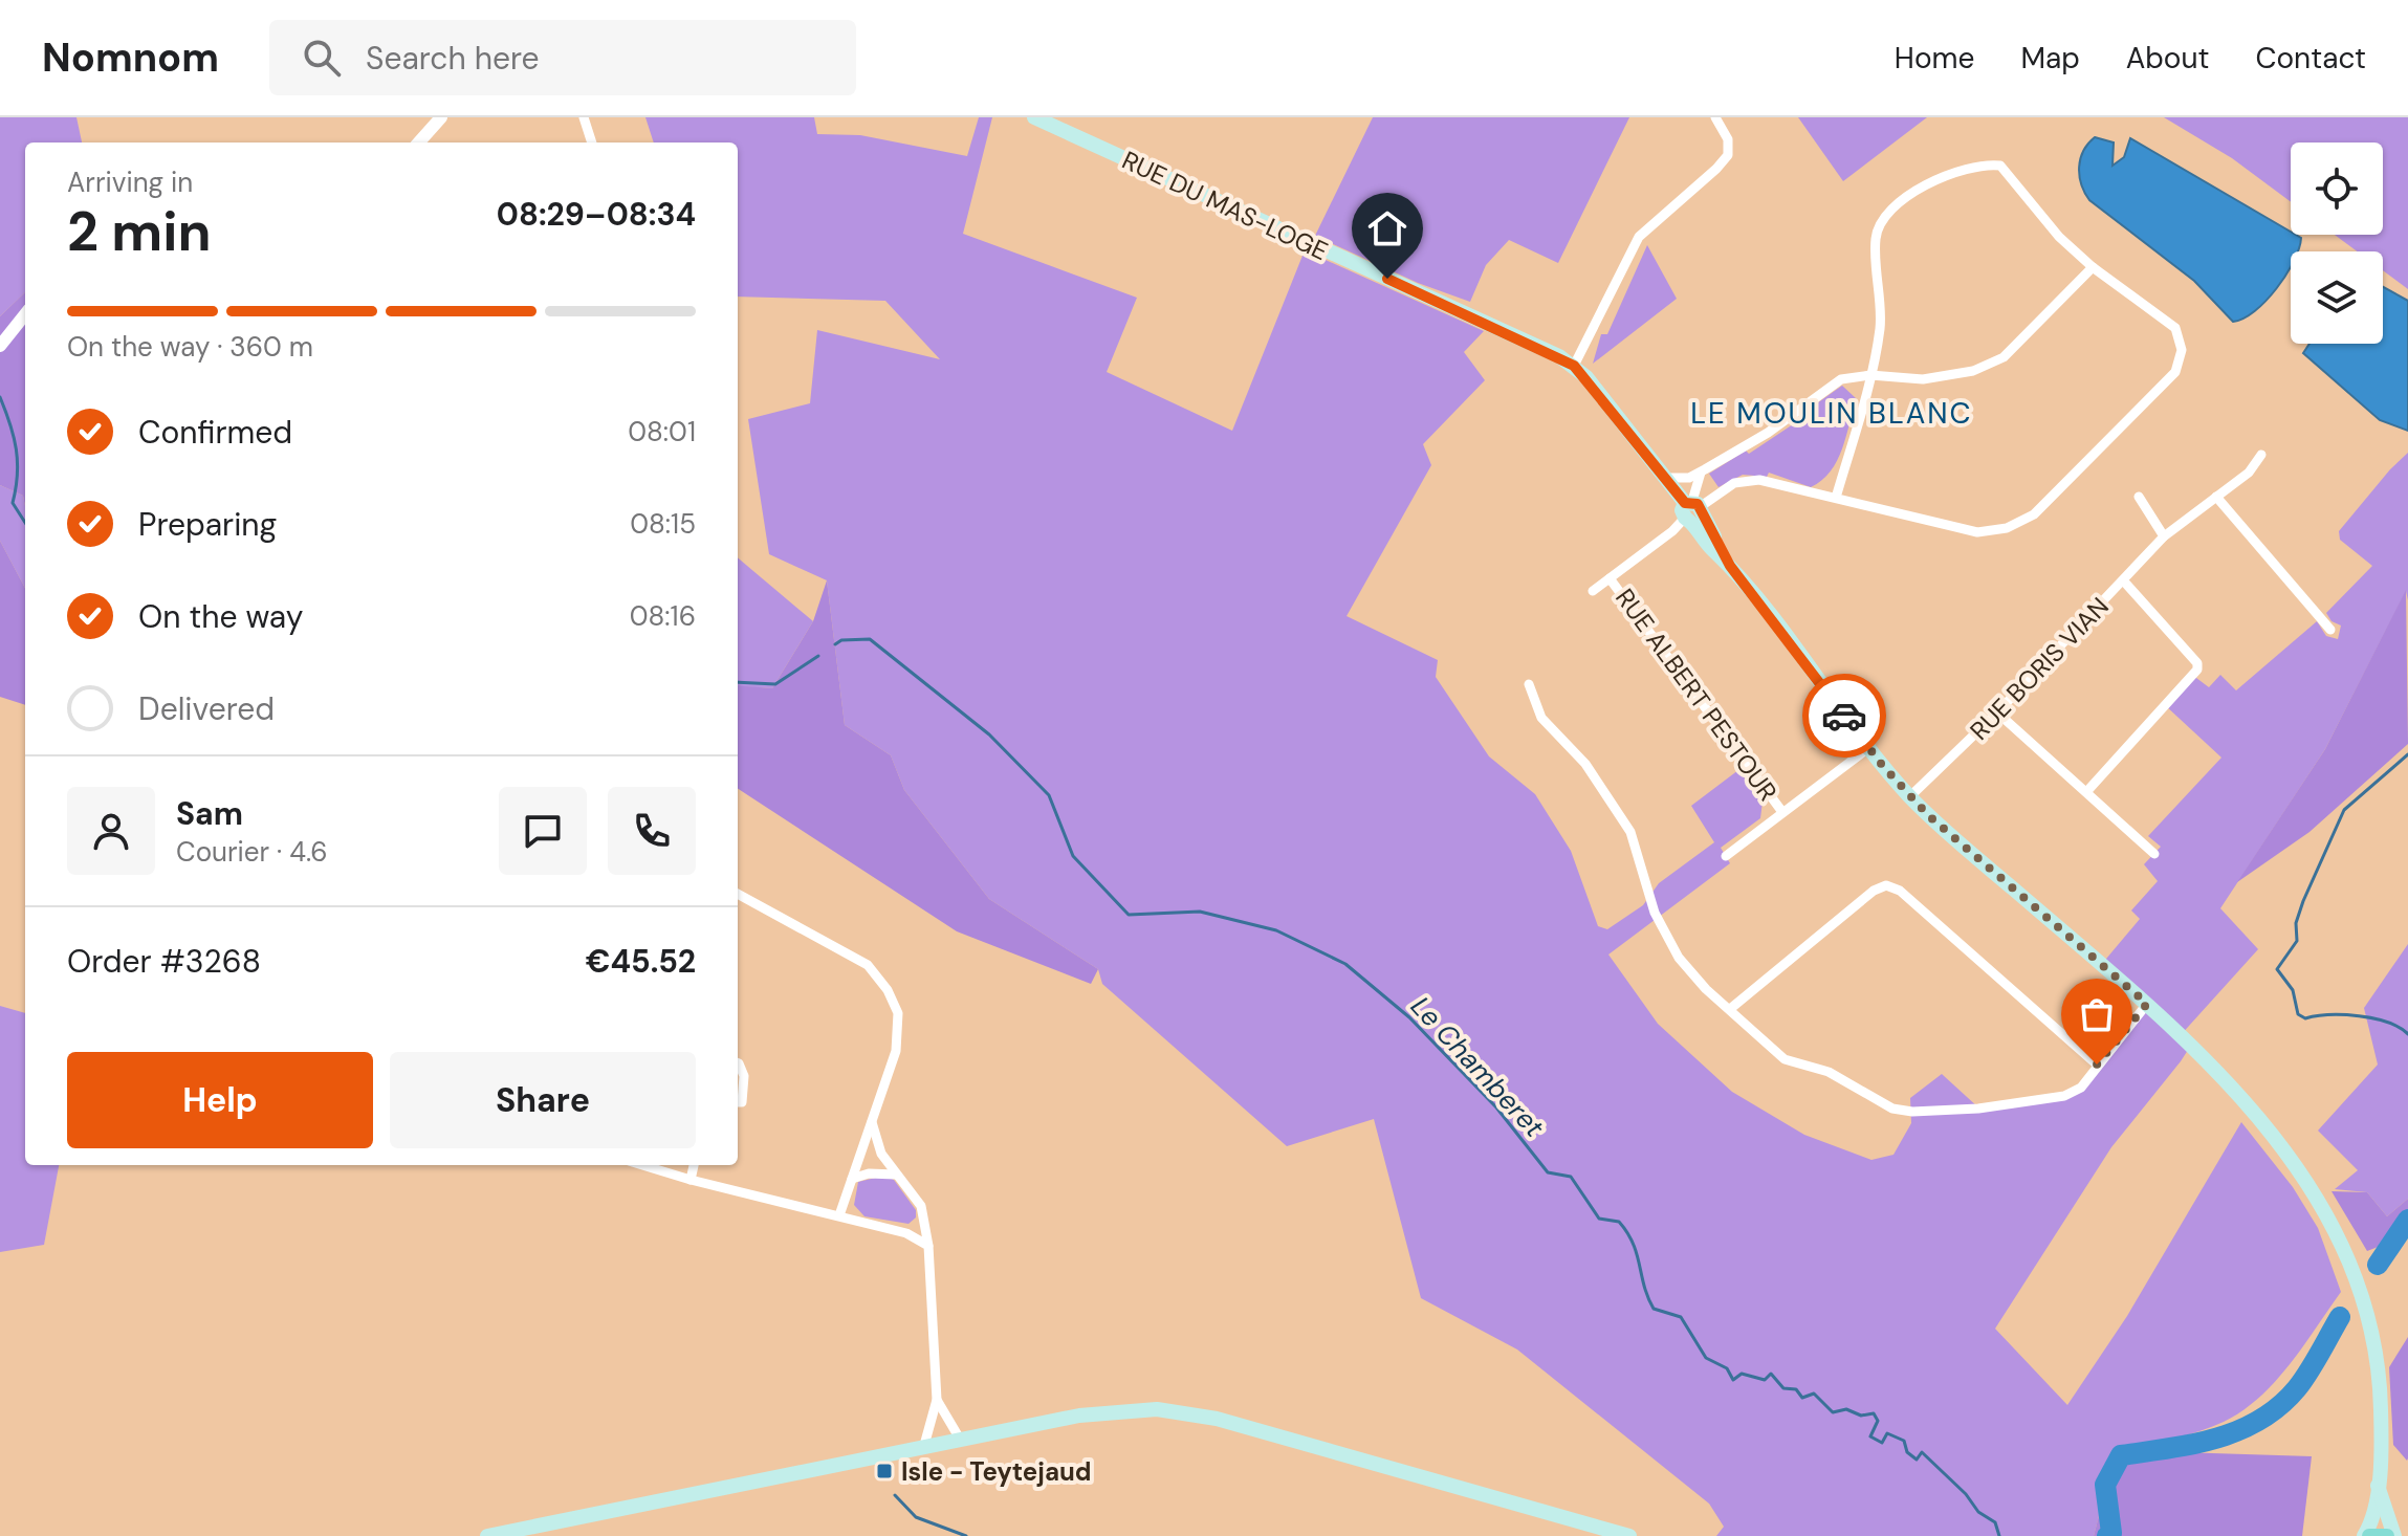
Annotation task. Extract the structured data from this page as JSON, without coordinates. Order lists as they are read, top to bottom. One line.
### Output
{"streets":{"main road":["RUE DU MAS-LOGE"],"street":["RUE BORIS VIAN","RUE ALBERT PESTOUR"]},"crossings":[["RUE DU MAS-LOGE","RUE BORIS VIAN"],["RUE DU MAS-LOGE","RUE ALBERT PESTOUR"]],"districts":["LE MOULIN BLANC"],"water":["Le Chamberet"],"places":{"transit":["Isle - Teytejaud"]},"page":{"header":"Nomnom","search":"Search here","nav":["Home","Map","About","Contact"],"heading":["2 min","Arriving in","08:29–08:34"],"panel":["Sam","Courier · 4.6","Order #3268","€45.52"],"bar":"On the way · 360 m","list":[["Confirmed","08:01"],["Preparing","08:15"],["On the way","08:16"],"Delivered"],"buttons":["Help","Share"]}}
